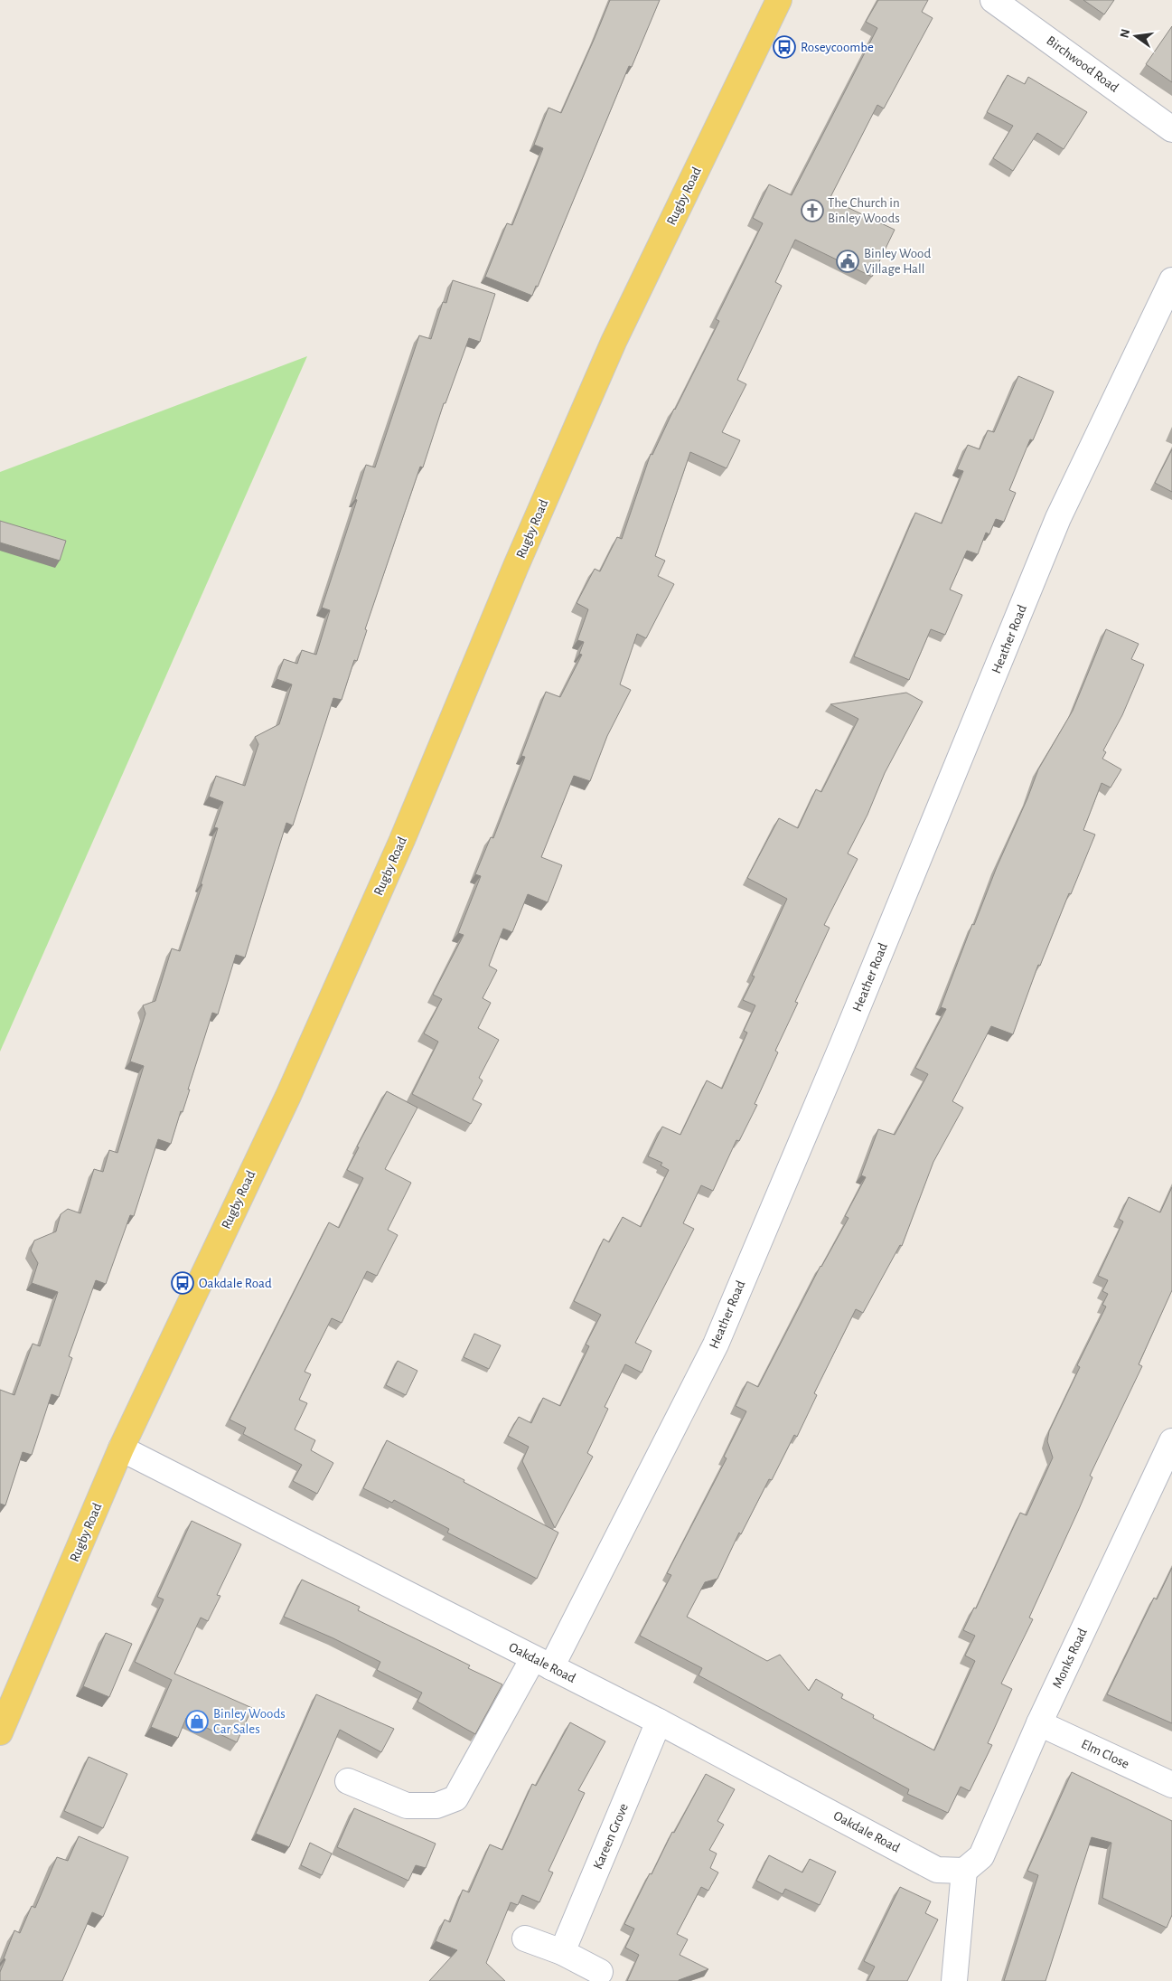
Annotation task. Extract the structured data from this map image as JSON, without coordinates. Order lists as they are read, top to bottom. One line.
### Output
{"streets":{"main road":["Rugby Road"],"street":["Birchwood Road","Heather Road","Monks Road","Oakdale Road","Elm Close","Kareen Grove"]},"crossings":[["Rugby Road","Oakdale Road"],["Heather Road","Oakdale Road"],["Monks Road","Oakdale Road"],["Monks Road","Elm Close"],["Oakdale Road","Kareen Grove"]],"places":{"bus stop":["Roseycoombe","Oakdale Road"],"church":["The Church in Binley Woods"],"public building":["Binley Wood Village Hall"],"shop":["Binley Woods Car Sales"]},"north":"left"}
